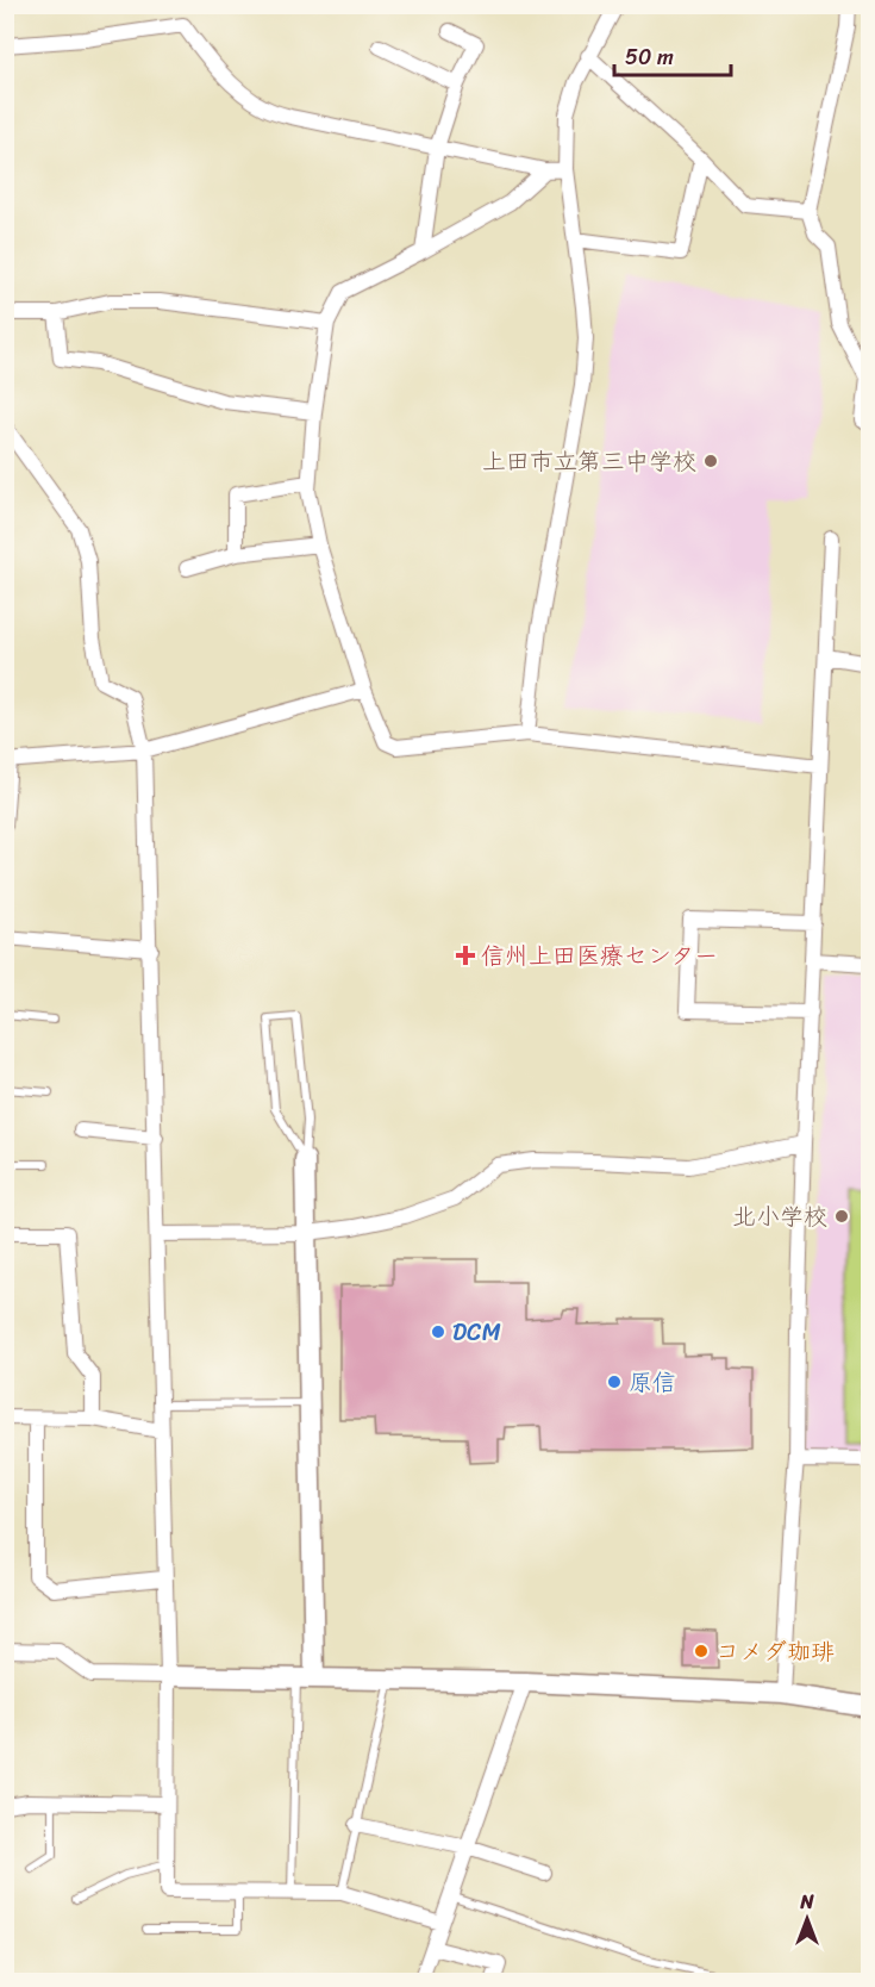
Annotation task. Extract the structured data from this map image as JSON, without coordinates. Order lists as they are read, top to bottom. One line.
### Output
{"places":{"other":["上田市立第三中学校","北小学校","DCM","原信","コメダ珈琲"],"health":["信州上田医療センター"]},"scale_bar":"50 m","north":"top"}
